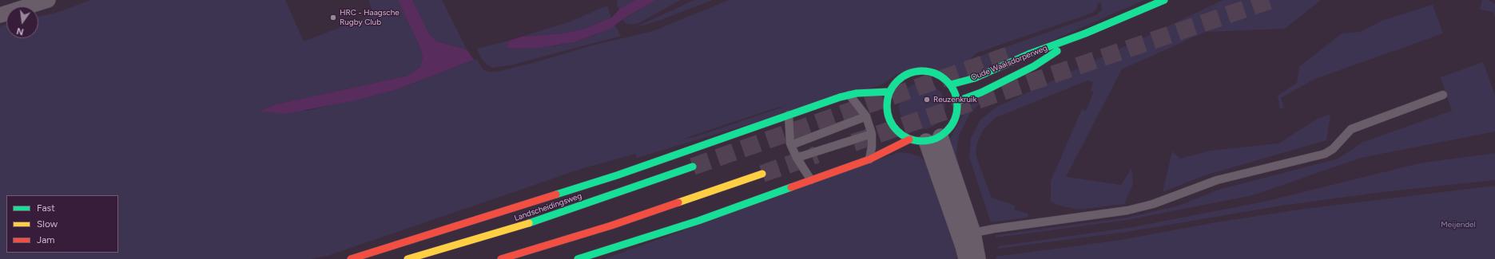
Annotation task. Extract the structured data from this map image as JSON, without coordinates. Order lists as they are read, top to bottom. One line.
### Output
{"streets":{"main road":["Oude Waalsdorperweg","Landscheidingsweg"]},"parks":["Meijendel"],"places":["HRC - Haagsche Rugby Club","Reuzenkruik"],"legend":["Fast","Slow","Jam"],"north":"bottom"}
